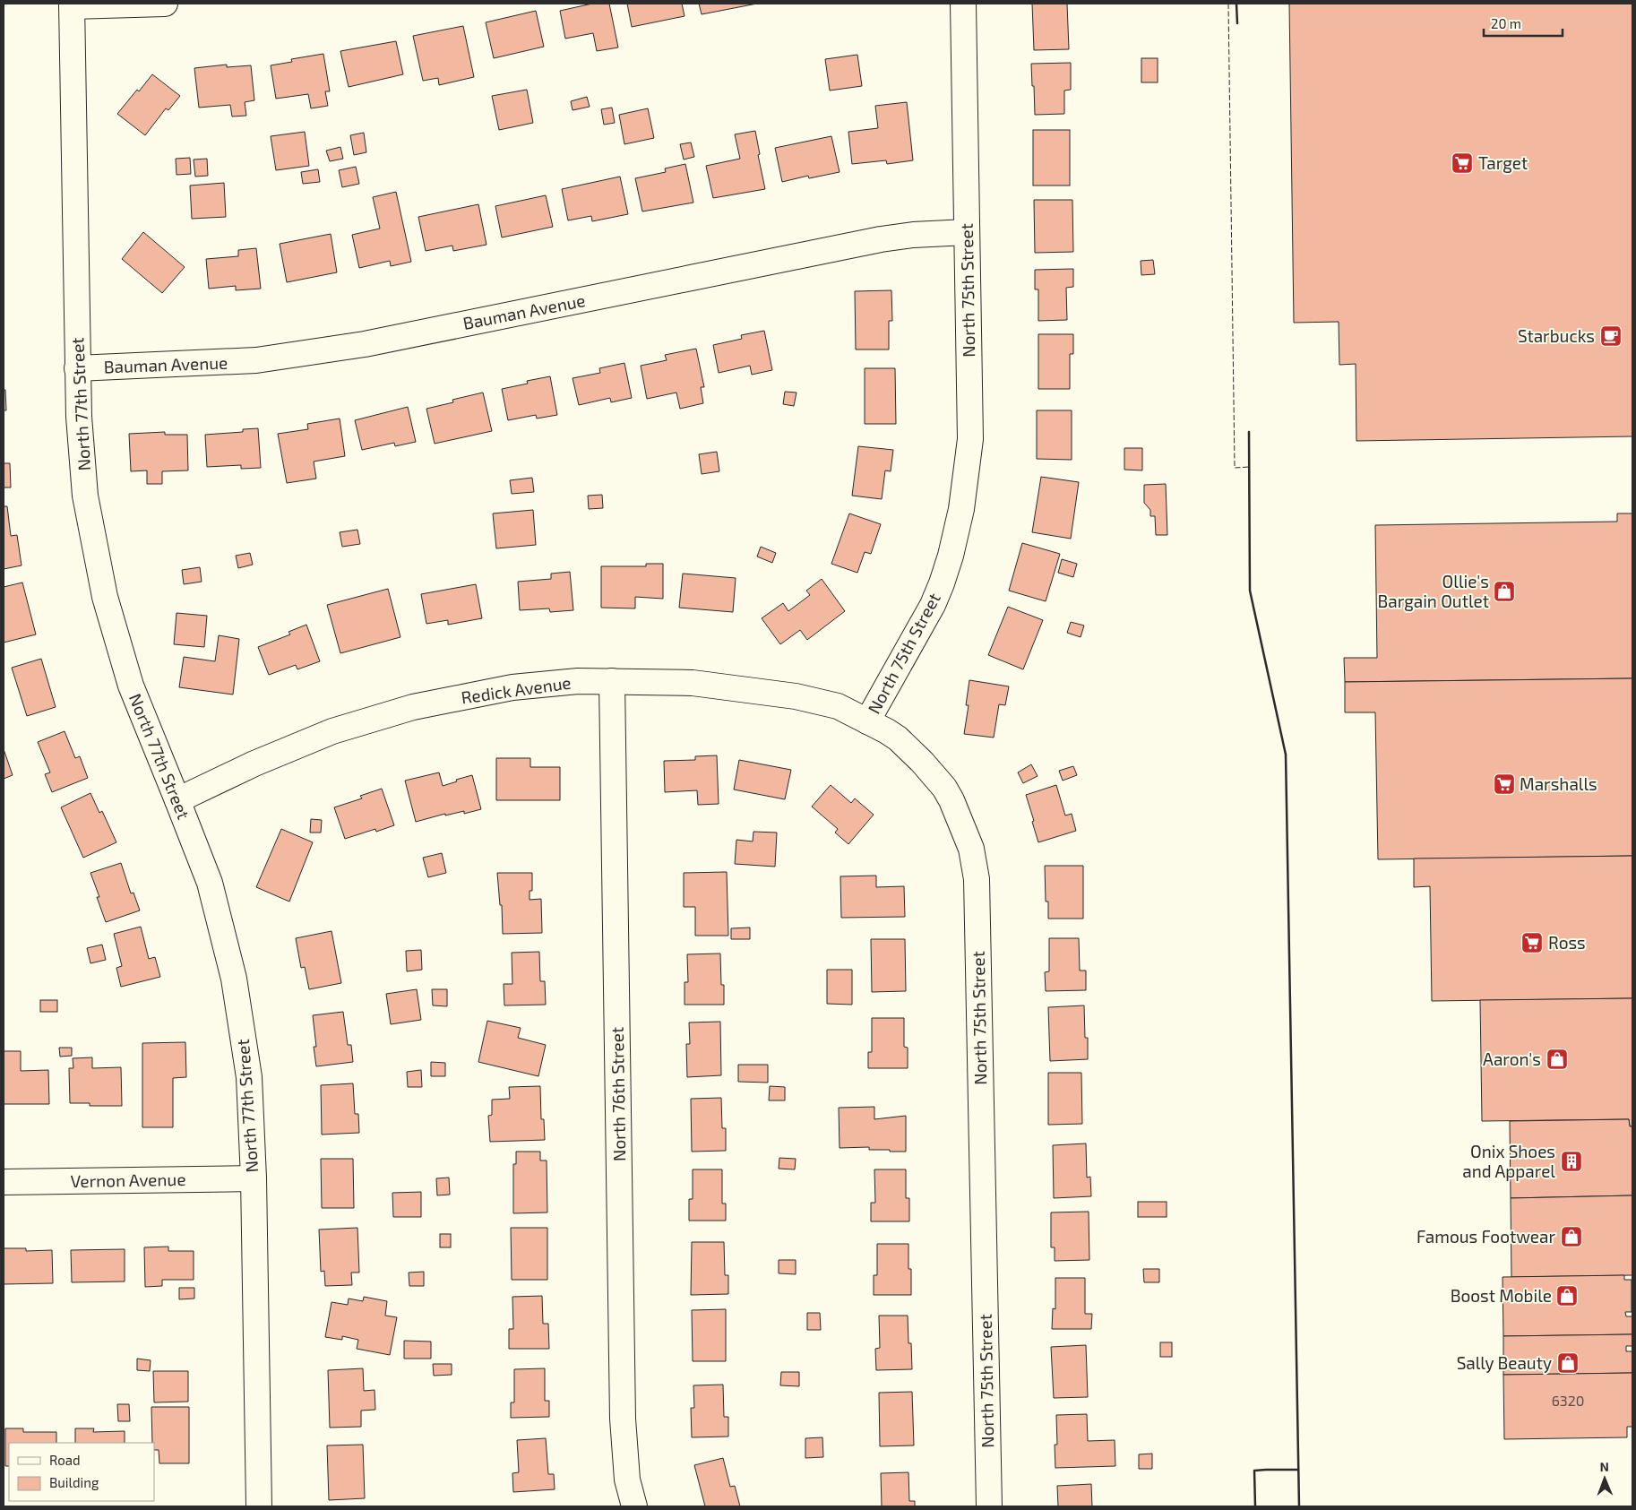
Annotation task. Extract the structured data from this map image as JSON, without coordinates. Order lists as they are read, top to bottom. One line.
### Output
{"streets":{"street":["North 75th Street","Bauman Avenue","North 77th Street","Redick Avenue","North 76th Street","Vernon Avenue"]},"crossings":[["North 75th Street","Bauman Avenue"],["North 75th Street","Redick Avenue"],["Bauman Avenue","North 77th Street"],["North 77th Street","Redick Avenue"],["North 77th Street","Vernon Avenue"],["Redick Avenue","North 76th Street"]],"places":{"supermarket":["Target","Marshalls","Ross"],"cafe":["Starbucks"],"shop":["Ollie's Bargain Outlet","Aaron's","Famous Footwear","Boost Mobile","Sally Beauty"],"building":["Onix Shoes and Apparel"]},"house_numbers":["6320"],"legend":["Road","Building"],"scale_bar":"20 m","north":"top"}
